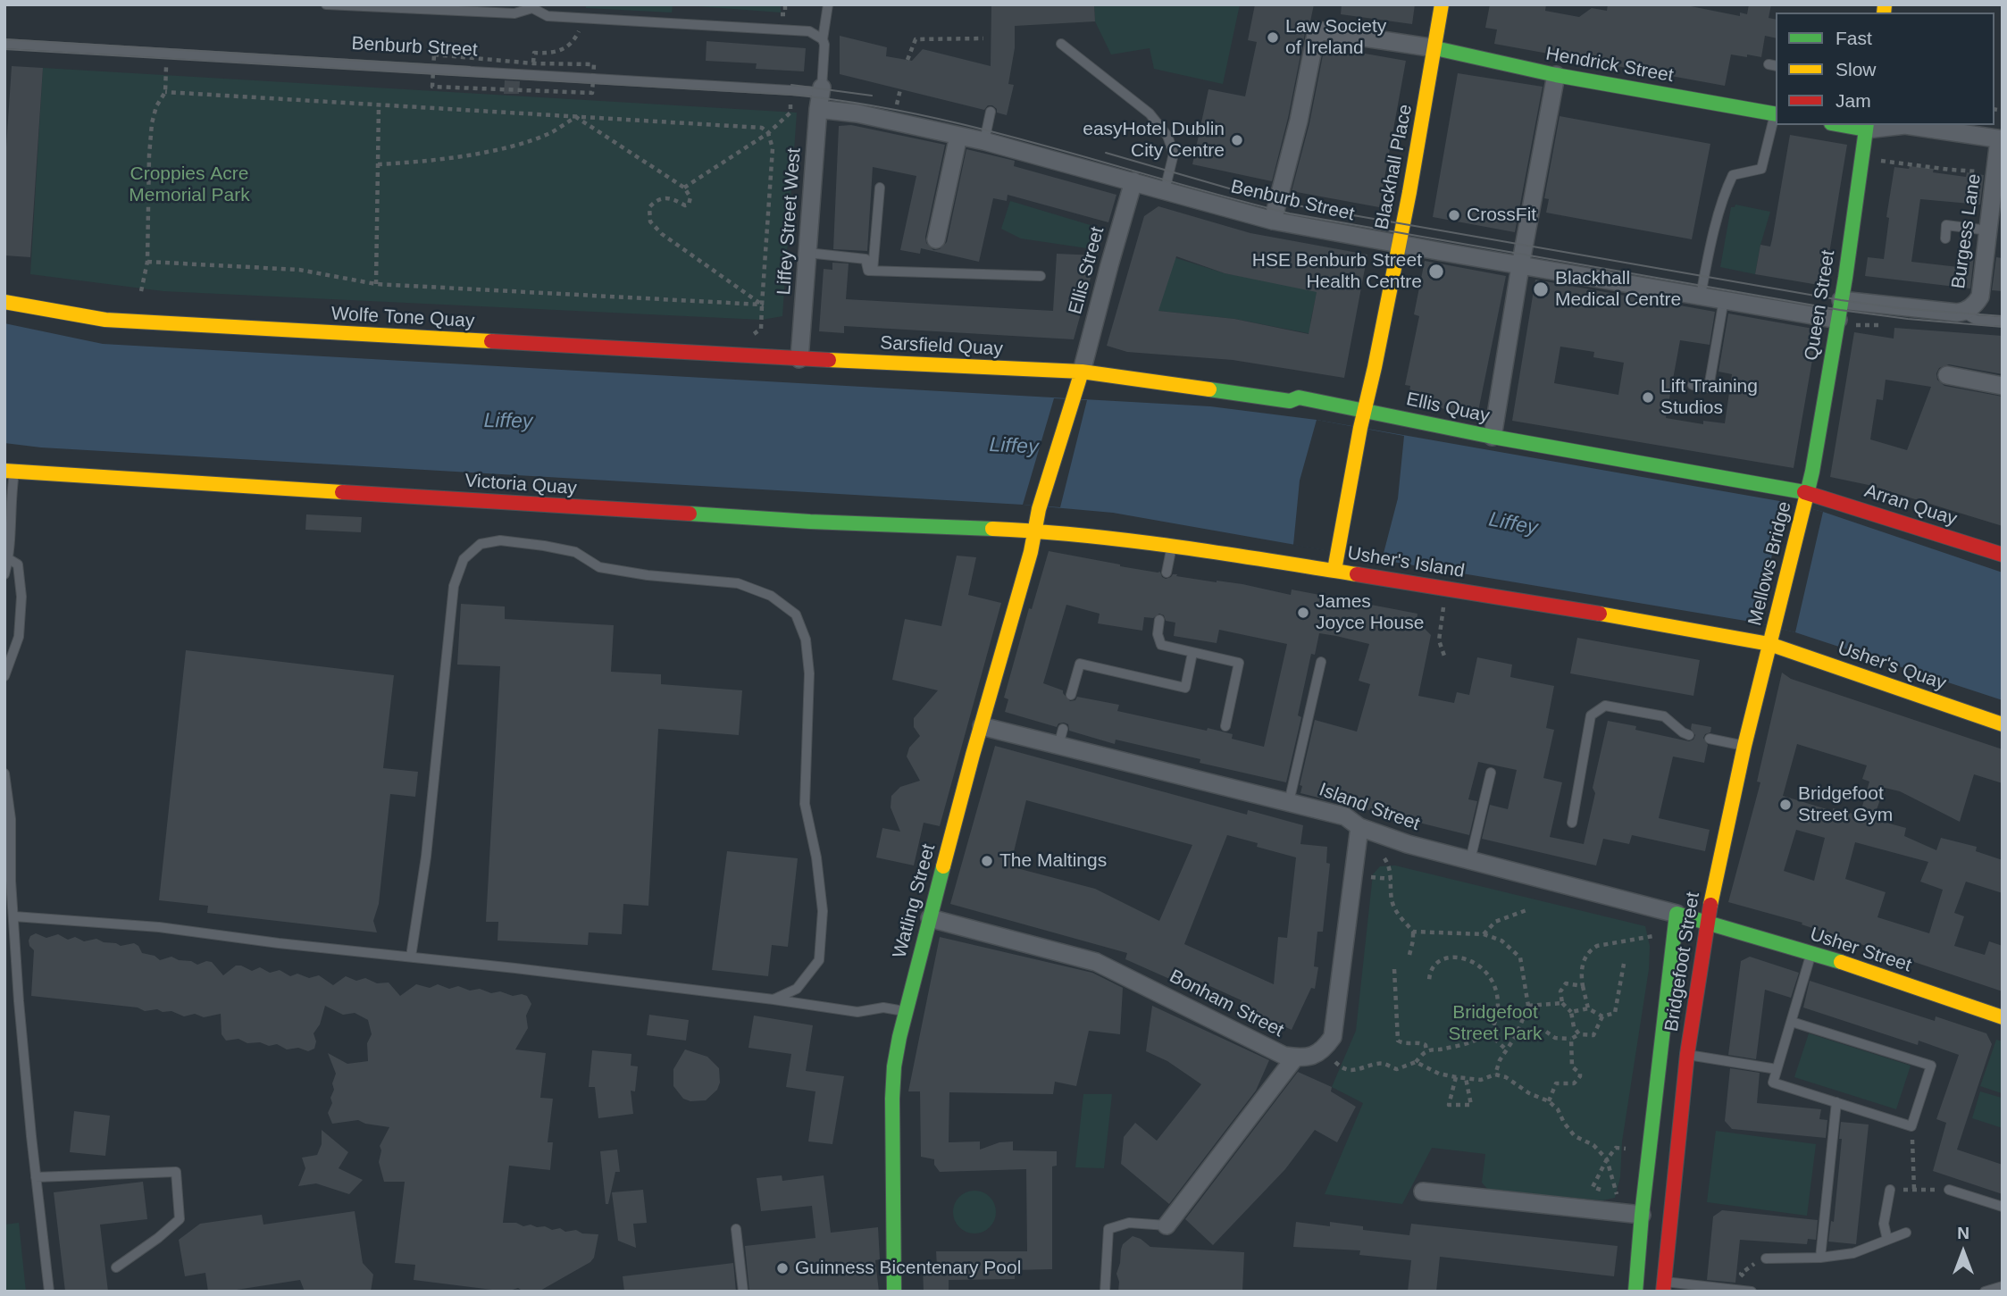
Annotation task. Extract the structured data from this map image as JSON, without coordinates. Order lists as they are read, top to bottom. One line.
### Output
{"streets":{"main road":["Hendrick Street","Blackhall Place","Queen Street","Wolfe Tone Quay","Sarsfield Quay","Ellis Quay","Victoria Quay","Arran Quay","Usher's Island","Mellows Bridge","Usher's Quay","Island Street","Watling Street","Usher Street","Bridgefoot Street"],"street":["Benburb Street","Liffey Street West","Burgess Lane","Ellis Street","Bonham Street"]},"crossings":[["Benburb Street","Blackhall Place"],["Benburb Street","Liffey Street West"],["Benburb Street","Ellis Street"],["Benburb Street","Queen Street"],["Hendrick Street","Blackhall Place"],["Blackhall Place","Ellis Quay"],["Blackhall Place","Usher's Island"],["Liffey Street West","Wolfe Tone Quay"],["Liffey Street West","Sarsfield Quay"],["Burgess Lane","Queen Street"],["Ellis Street","Sarsfield Quay"],["Ellis Street","Ellis Quay"],["Ellis Street","Watling Street"],["Queen Street","Ellis Quay"],["Queen Street","Arran Quay"],["Queen Street","Mellows Bridge"],["Wolfe Tone Quay","Sarsfield Quay"],["Sarsfield Quay","Ellis Quay"],["Sarsfield Quay","Watling Street"],["Ellis Quay","Arran Quay"],["Ellis Quay","Mellows Bridge"],["Ellis Quay","Watling Street"],["Victoria Quay","Usher's Island"],["Victoria Quay","Watling Street"],["Arran Quay","Mellows Bridge"],["Usher's Island","Mellows Bridge"],["Usher's Island","Usher's Quay"],["Usher's Island","Watling Street"],["Usher's Island","Bridgefoot Street"],["Mellows Bridge","Usher's Quay"],["Mellows Bridge","Bridgefoot Street"],["Usher's Quay","Bridgefoot Street"],["Island Street","Watling Street"],["Island Street","Usher Street"],["Island Street","Bridgefoot Street"],["Watling Street","Bonham Street"],["Usher Street","Bridgefoot Street"]],"water":["Liffey"],"parks":["Croppies Acre Memorial Park","Bridgefoot Street Park"],"places":["Law Society of Ireland","easyHotel Dublin City Centre","CrossFit","HSE Benburb Street Health Centre","Blackhall Medical Centre","Lift Training Studios","James Joyce House","Bridgefoot Street Gym","The Maltings","Guinness Bicentenary Pool"],"legend":["Fast","Slow","Jam"],"north":"top"}
